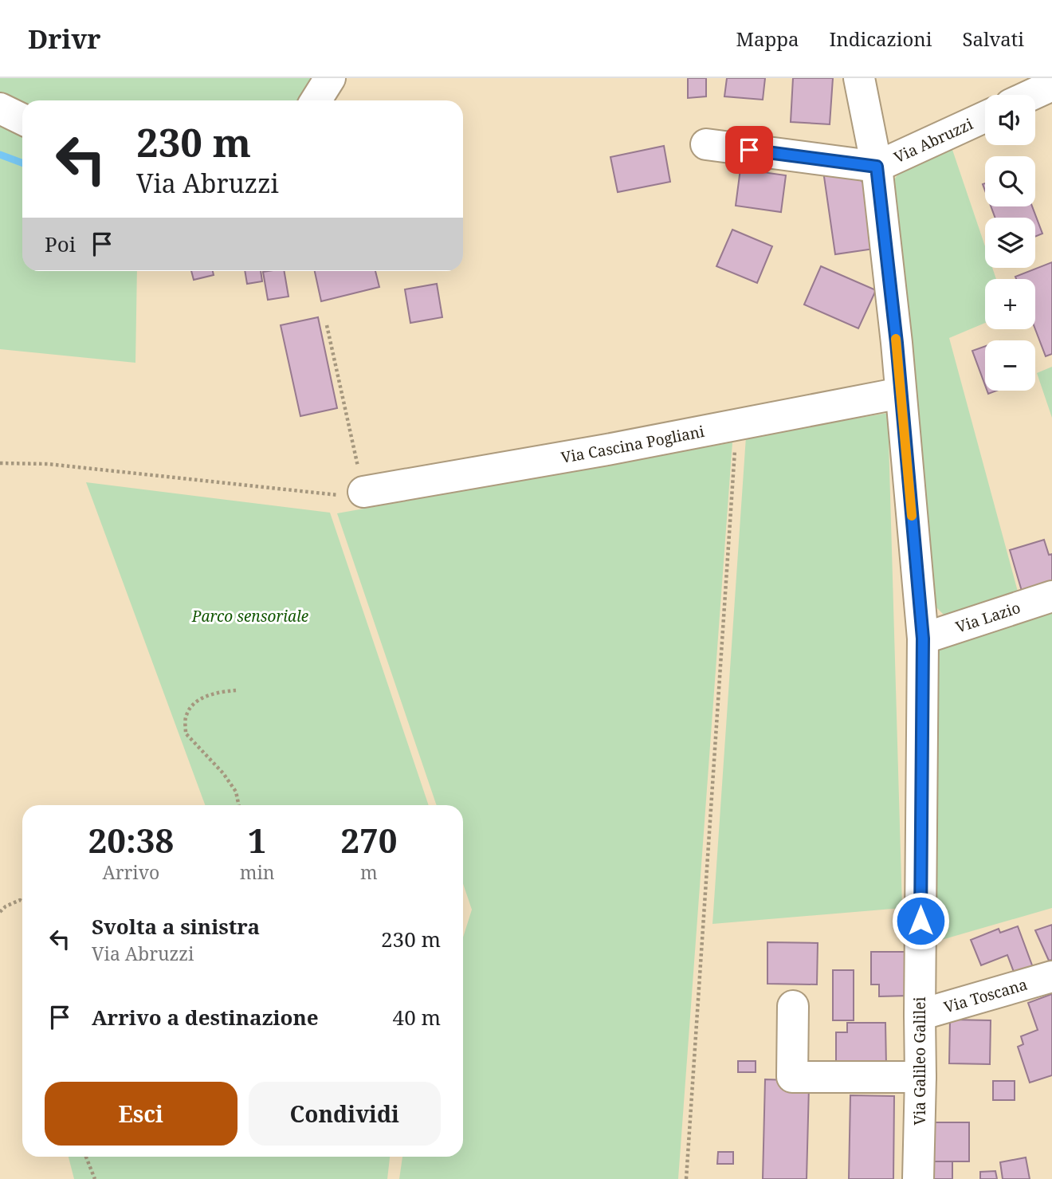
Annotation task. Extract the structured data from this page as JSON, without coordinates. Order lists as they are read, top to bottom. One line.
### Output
{"streets":{"street":["Via Abruzzi","Via Cascina Pogliani","Via Lazio","Via Toscana","Via Galileo Galilei"]},"crossings":[["Via Lazio","Via Galileo Galilei"],["Via Toscana","Via Galileo Galilei"]],"parks":["Parco sensoriale"],"page":{"header":"Drivr","nav":["Mappa","Indicazioni","Salvati"],"map_buttons":["+","−"],"turn":["230 m","Via Abruzzi"],"then":"Poi","eta":["20:38","Arrivo","1","min","270","m"],"list":[{"name":"Svolta a sinistra","note":"Via Abruzzi","value":"230 m"},{"name":"Arrivo a destinazione","value":"40 m"}],"buttons":["Esci","Condividi"]}}
